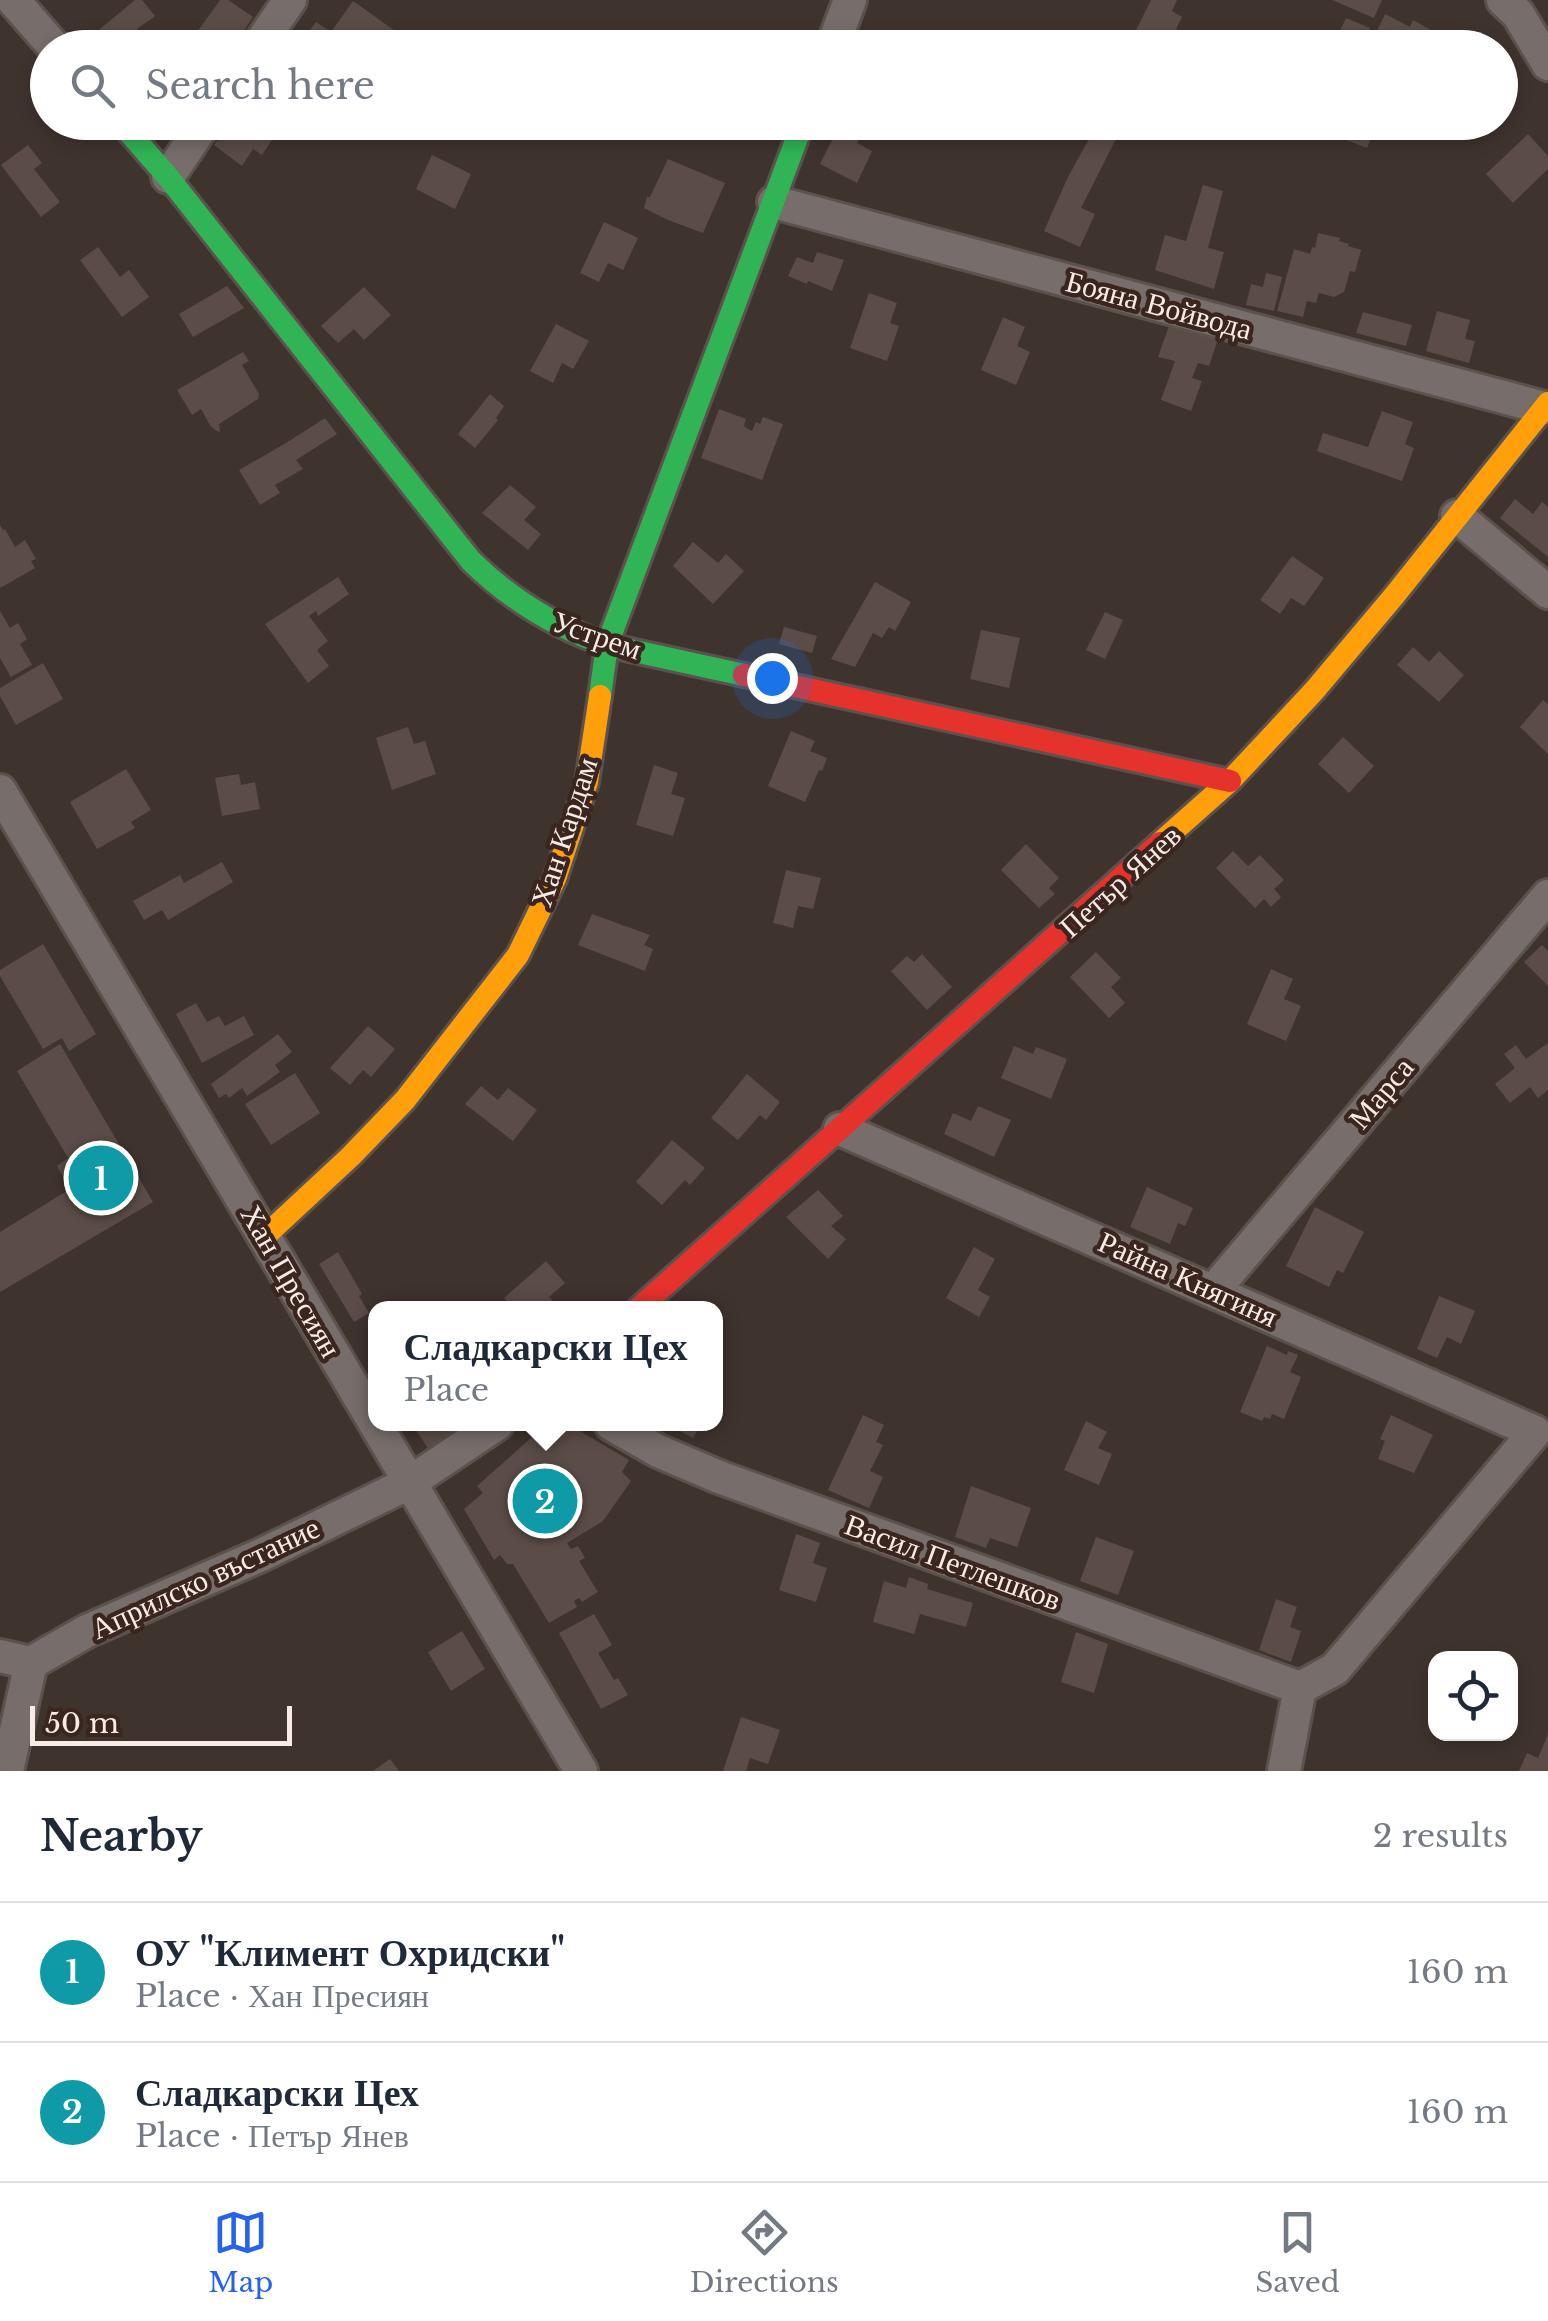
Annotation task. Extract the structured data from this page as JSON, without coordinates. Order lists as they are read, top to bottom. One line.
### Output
{"streets":{"street":["Бояна Войвода","Устрем","Хан Кардам","Петър Янев","Марса","Райна Княгиня","Хан Пресиян","Васил Петлешков","Априлско въстание"]},"crossings":[["Бояна Войвода","Хан Кардам"],["Бояна Войвода","Петър Янев"],["Устрем","Хан Кардам"],["Устрем","Петър Янев"],["Хан Кардам","Хан Пресиян"],["Петър Янев","Райна Княгиня"],["Марса","Райна Княгиня"],["Райна Княгиня","Васил Петлешков"],["Хан Пресиян","Априлско въстание"]],"scale_bar":"50 m","page":{"search":"Search here","pins":["1","2"],"popup":["Сладкарски Цех","Place"],"scale":"50 m","heading":["Nearby","2 results"],"list":[{"mark":"1","name":"ОУ \"Климент Охридски\"","note":"Place · Хан Пресиян","value":"160 m"},{"mark":"2","name":"Сладкарски Цех","note":"Place · Петър Янев","value":"160 m"}],"nav":["Map","Directions","Saved"]}}
